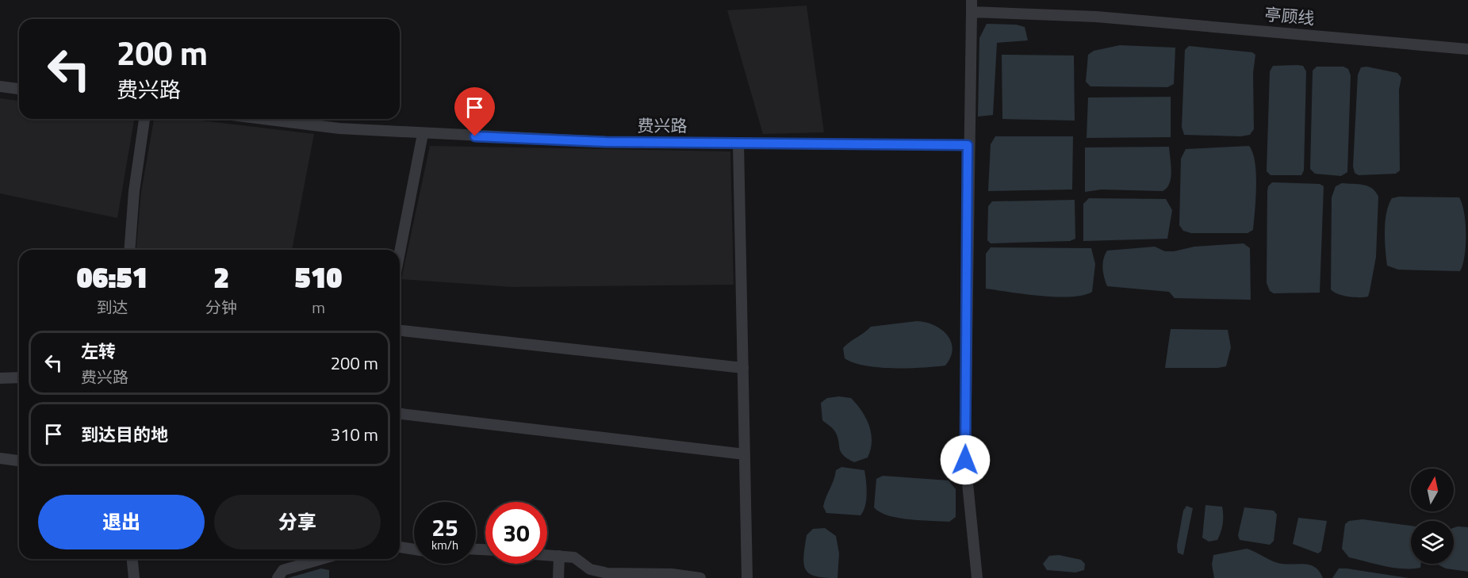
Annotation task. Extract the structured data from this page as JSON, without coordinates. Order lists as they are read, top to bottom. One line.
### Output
{"streets":{"street":["亭顾线","费兴路"]},"north":"top","page":{"turn":["200 m","费兴路"],"eta":["06:51","到达","2","分钟","510","m"],"list":[{"name":"左转","note":"费兴路","value":"200 m"},{"name":"到达目的地","value":"310 m"}],"buttons":["退出","分享"],"speed":"25 km/h","limit":"30"}}
